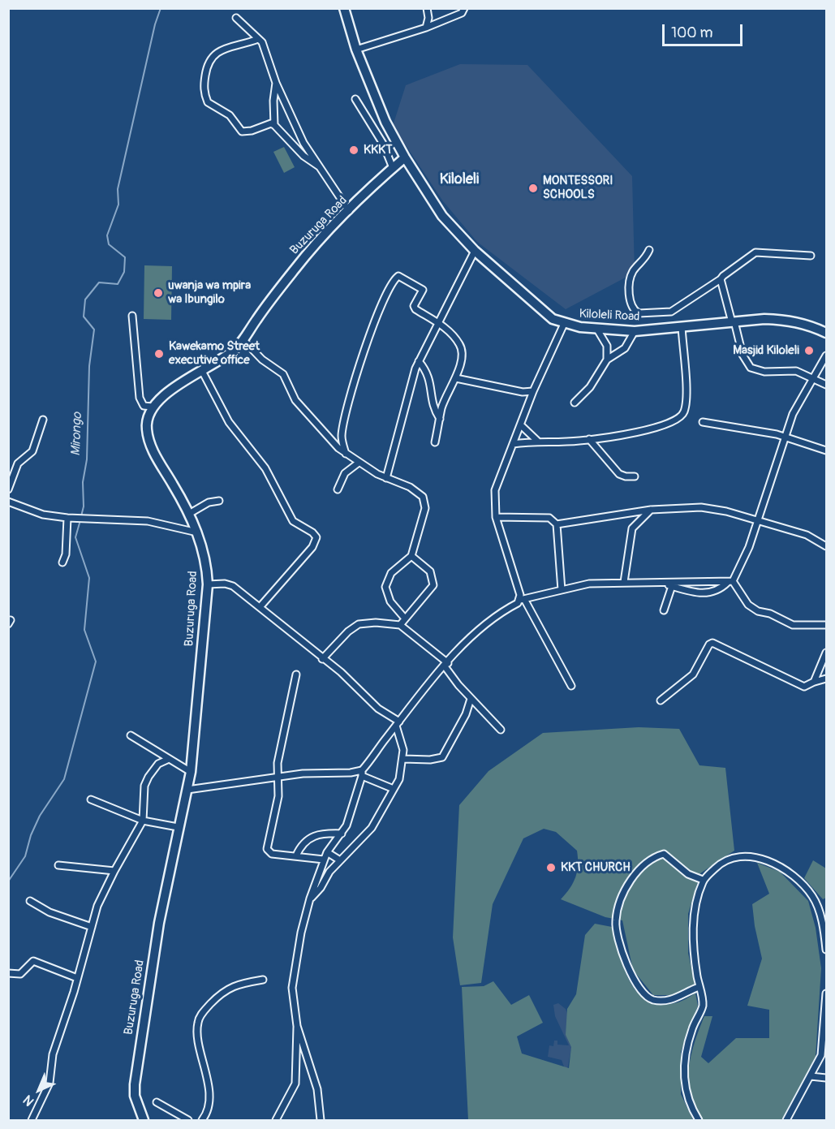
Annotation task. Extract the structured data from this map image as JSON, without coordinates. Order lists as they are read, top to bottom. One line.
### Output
{"streets":{"main road":["Buzuruga Road","Kiloleli Road"]},"crossings":[["Buzuruga Road","Kiloleli Road"]],"districts":["Kiloleli"],"water":["Mirongo"],"places":["KKKT","MONTESSORI SCHOOLS","uwanja wa mpira wa Ibungilo","Masjid Kiloleli","Kawekamo Street executive office","KKT CHURCH"],"scale_bar":"100 m","north":"bottom left"}
